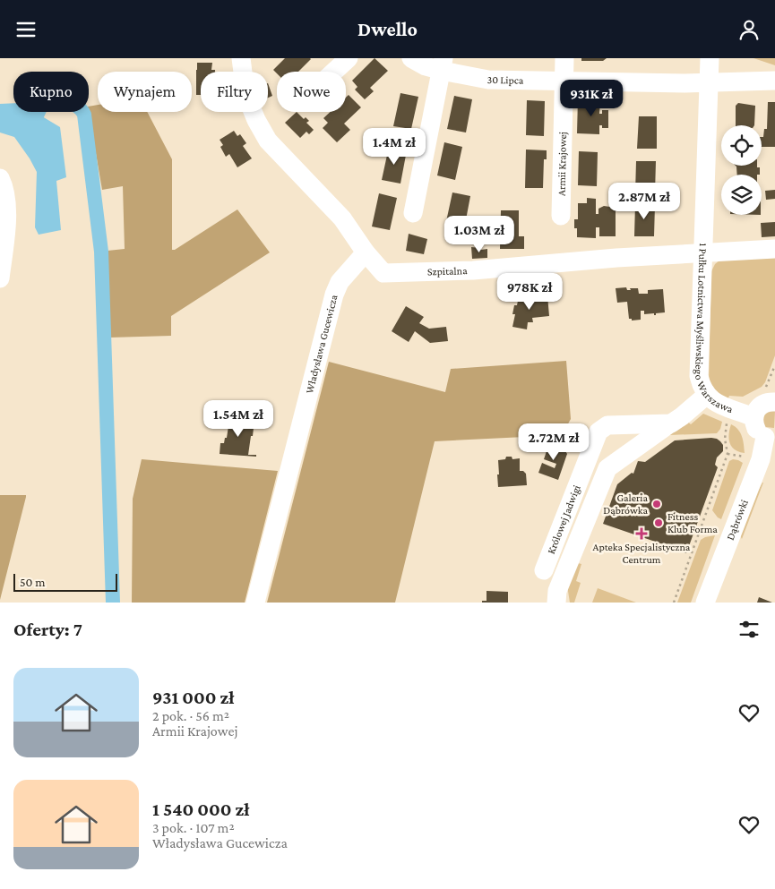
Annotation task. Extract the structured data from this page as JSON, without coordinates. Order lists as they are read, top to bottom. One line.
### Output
{"streets":{"street":["30 Lipca","Armii Krajowej","Szpitalna","1 Pułku Lotnictwa Myśliwskiego Warszawa","Władysława Gucewicza","Królowej Jadwigi","Dąbrówki"]},"crossings":[["30 Lipca","Armii Krajowej"],["30 Lipca","1 Pułku Lotnictwa Myśliwskiego Warszawa"],["Szpitalna","1 Pułku Lotnictwa Myśliwskiego Warszawa"],["Szpitalna","Władysława Gucewicza"]],"places":{"other":["Galeria Dąbrówka","Fitness Klub Forma"],"health":["Apteka Specjalistyczna Centrum"]},"scale_bar":"50 m","page":{"header":"Dwello","chip":["Kupno","Wynajem","Filtry","Nowe"],"price":["931K zł","1.4M zł","2.87M zł","1.03M zł","978K zł","1.54M zł","2.72M zł"],"scale":"50 m","heading":"Oferty: 7","list":[{"name":"931 000 zł","note":"2 pok. · 56 m² · Armii Krajowej"},{"name":"1 540 000 zł","note":"3 pok. · 107 m² · Władysława Gucewicza"}]}}
